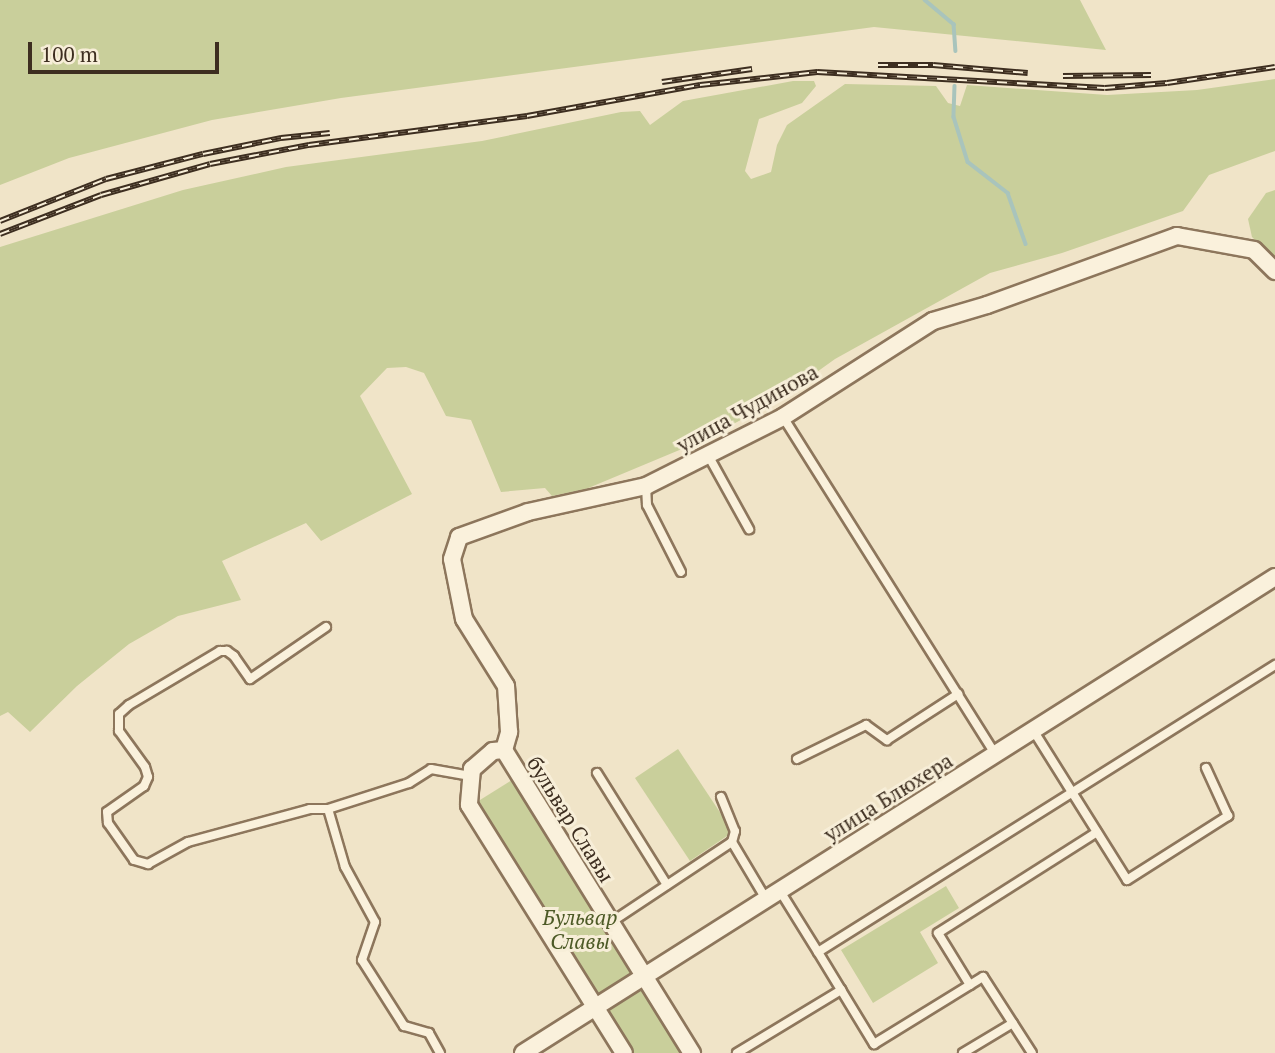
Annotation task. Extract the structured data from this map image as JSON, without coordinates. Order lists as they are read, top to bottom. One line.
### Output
{"streets":{"street":["улица Чудинова","улица Блюхера","бульвар Славы"]},"crossings":[["улица Чудинова","бульвар Славы"],["улица Блюхера","бульвар Славы"]],"parks":["Бульвар Славы"],"scale_bar":"100 m"}
